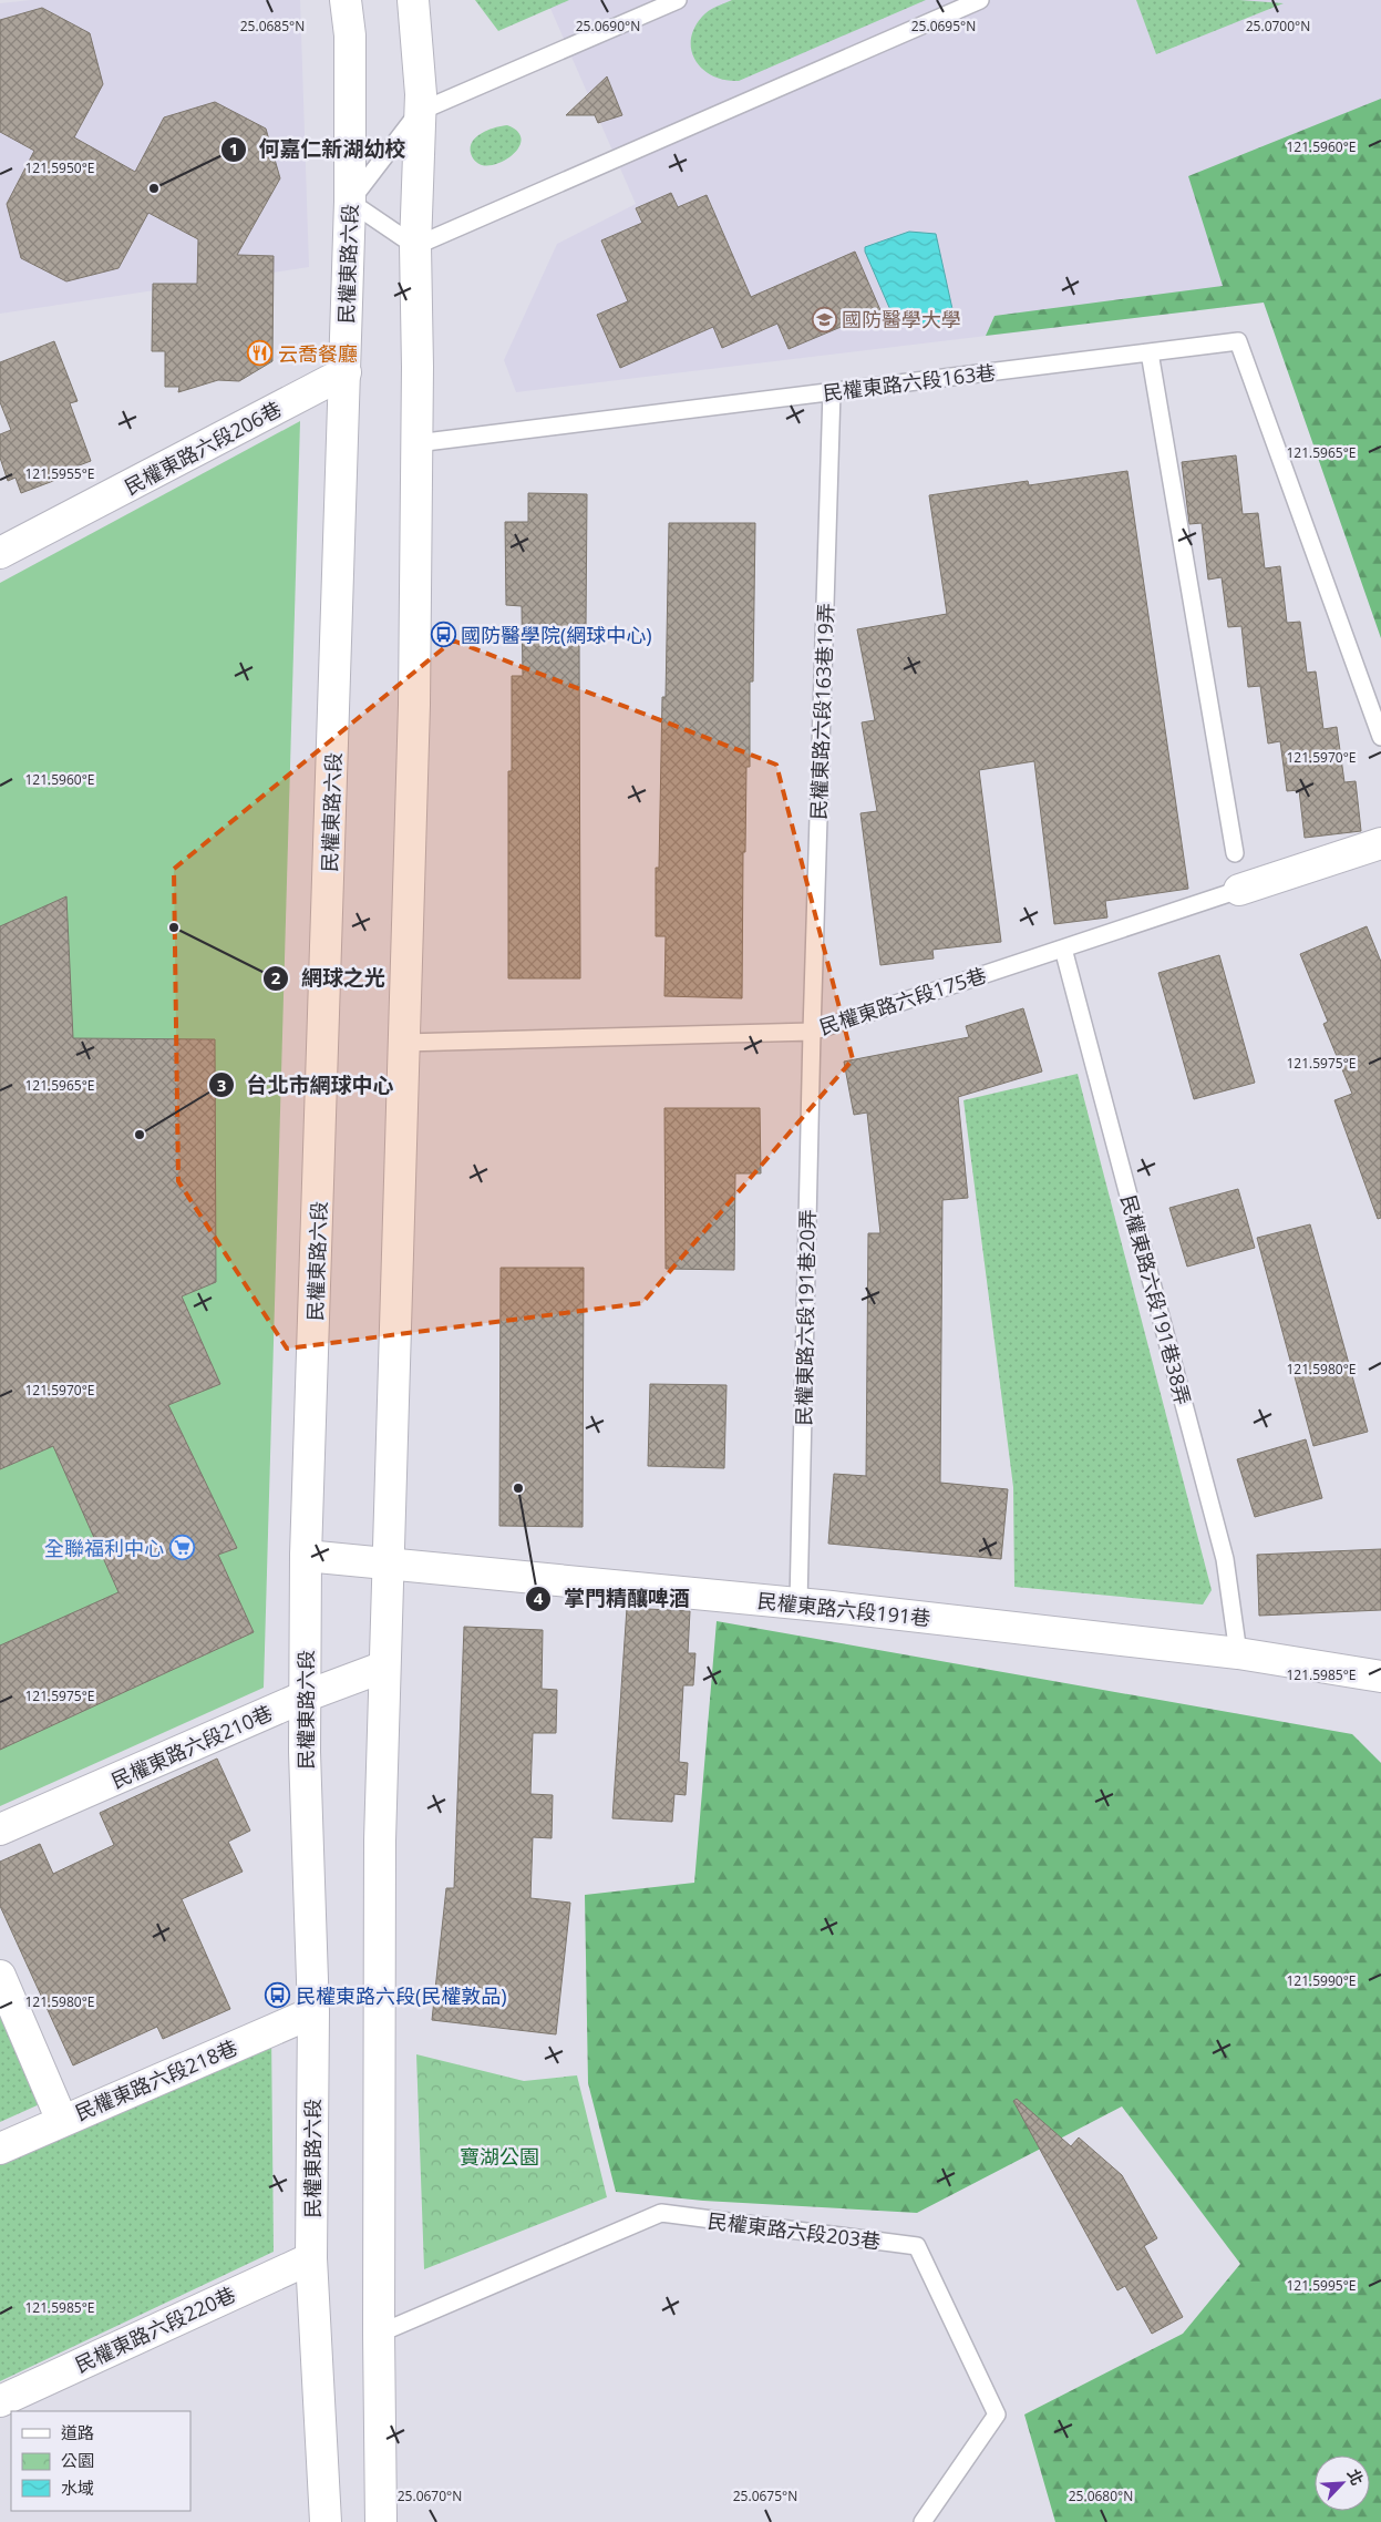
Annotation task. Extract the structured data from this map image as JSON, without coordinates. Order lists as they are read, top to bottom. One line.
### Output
{"streets":{"main road":["民權東路六段","民權東路六段206巷","民權東路六段175巷","民權東路六段191巷","民權東路六段210巷","民權東路六段218巷","民權東路六段220巷"],"lane":["民權東路六段163巷","民權東路六段163巷19弄","民權東路六段191巷38弄","民權東路六段191巷20弄","民權東路六段203巷"]},"crossings":[["民權東路六段","民權東路六段206巷"],["民權東路六段","民權東路六段191巷"],["民權東路六段","民權東路六段210巷"],["民權東路六段","民權東路六段218巷"],["民權東路六段","民權東路六段220巷"],["民權東路六段163巷","民權東路六段163巷19弄"],["民權東路六段163巷19弄","民權東路六段175巷"],["民權東路六段163巷19弄","民權東路六段191巷20弄"],["民權東路六段175巷","民權東路六段191巷38弄"],["民權東路六段175巷","民權東路六段191巷20弄"],["民權東路六段191巷38弄","民權東路六段191巷"],["民權東路六段191巷20弄","民權東路六段191巷"]],"parks":["寶湖公園"],"places":{"other":["何嘉仁新湖幼校","網球之光","台北市網球中心","掌門精釀啤酒"],"school or university":["國防醫學大學"],"restaurant":["云喬餐廳"],"bus stop":["國防醫學院(網球中心)","民權東路六段(民權敦品)"],"supermarket":["全聯福利中心"]},"legend":["道路","公園","水域"],"north":"top right","coordinates":["25.0685°N","25.0690°N","25.0695°N","25.0700°N","121.5960°E","121.5950°E","121.5965°E","121.5955°E","121.5970°E","121.5975°E","121.5980°E","121.5985°E","121.5990°E","121.5995°E","25.0670°N","25.0675°N","25.0680°N"]}
